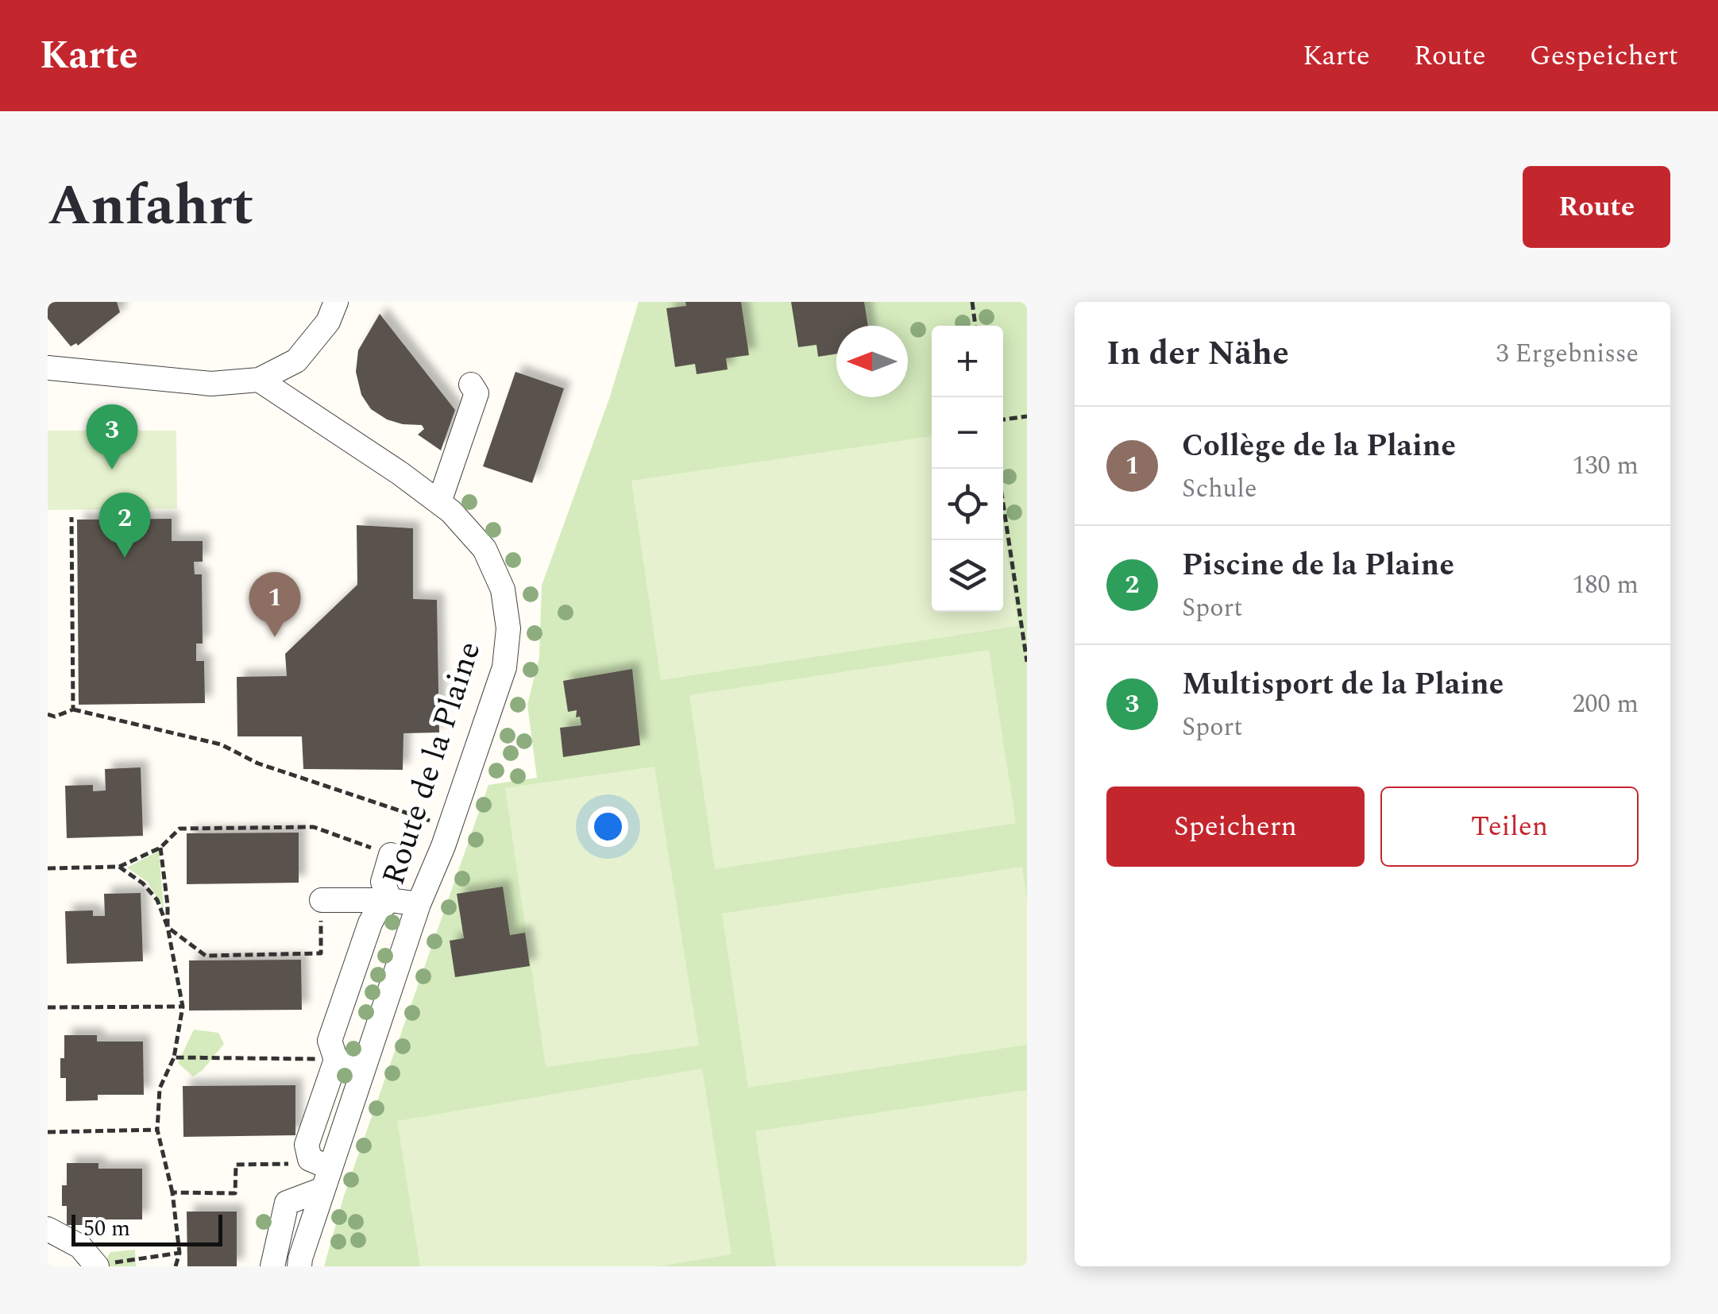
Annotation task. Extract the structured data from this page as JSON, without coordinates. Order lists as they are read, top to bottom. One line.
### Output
{"streets":{"street":["Route de la Plaine"]},"scale_bar":"50 m","north":"left","page":{"header":"Karte","nav":["Karte","Route","Gespeichert"],"title":"Anfahrt","buttons":["Route",["Speichern","Teilen"]],"heading":["In der Nähe","3 Ergebnisse"],"map_buttons":["+","−"],"pins":["3","2","1"],"list":[{"mark":"1","name":"Collège de la Plaine","note":"Schule","value":"130 m"},{"mark":"2","name":"Piscine de la Plaine","note":"Sport","value":"180 m"},{"mark":"3","name":"Multisport de la Plaine","note":"Sport","value":"200 m"}],"scale":"50 m"}}
